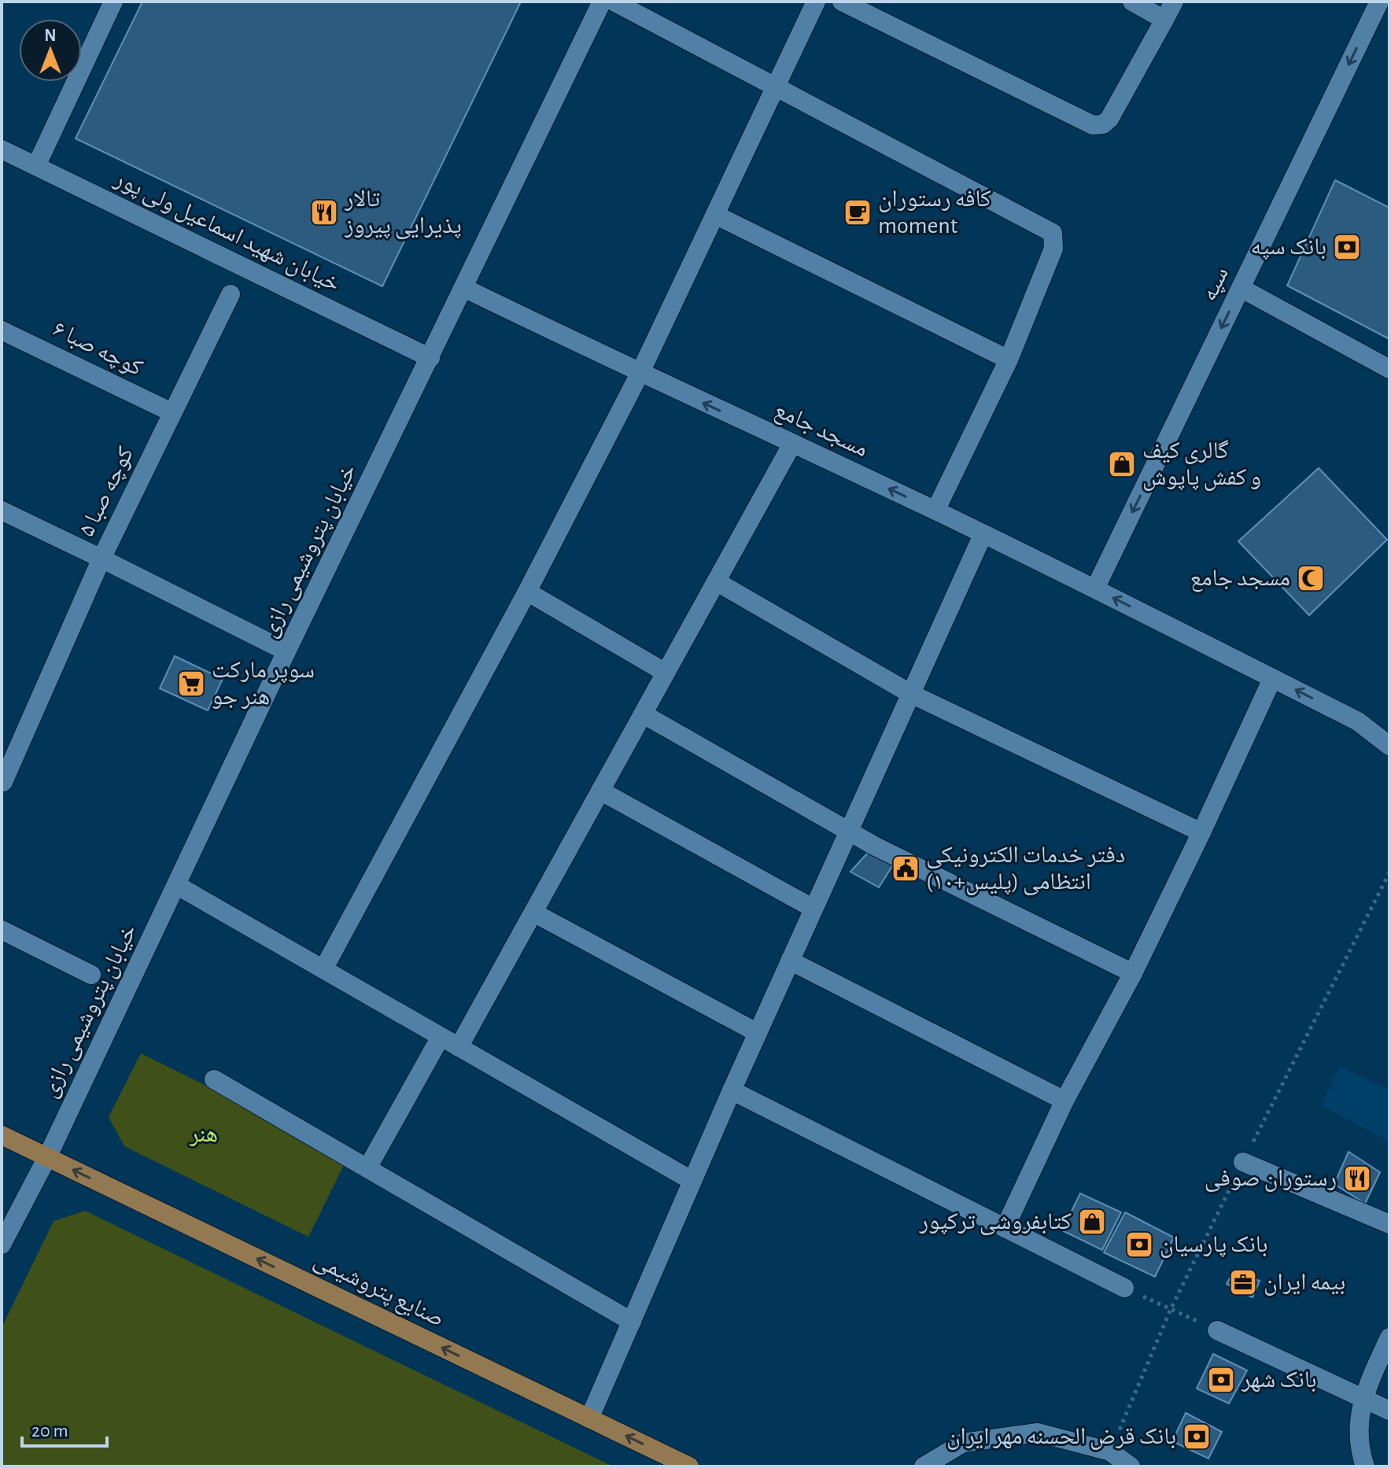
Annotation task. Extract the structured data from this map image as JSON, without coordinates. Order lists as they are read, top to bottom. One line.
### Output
{"streets":{"main road":["صنایع پتروشیمی"],"street":["خیابان شهید اسماعیل ولی پور","سپه","کوچه صبا ۶","مسجد جامع","کوچه صبا ۵","خیابان پتروشیمی رازی"]},"crossings":[["خیابان شهید اسماعیل ولی پور","خیابان پتروشیمی رازی"],["سپه","مسجد جامع"],["کوچه صبا ۶","کوچه صبا ۵"],["مسجد جامع","خیابان پتروشیمی رازی"],["کوچه صبا ۵","خیابان پتروشیمی رازی"],["خیابان پتروشیمی رازی","صنایع پتروشیمی"]],"one_way":["سپه","صنایع پتروشیمی"],"parks":["هنر"],"places":{"restaurant":["تالار پذیرایی پیروز","رستوران صوفی"],"cafe":["کافه رستوران moment"],"bank":["بانک سپه","بانک پارسیان","بانک شهر","بانک قرض الحسنه مهر ایران"],"shop":["گالری کیف و کفش پاپوش","کتابفروشی ترکپور"],"mosque":["مسجد جامع"],"supermarket":["سوپر مارکت هنر جو"],"public building":["دفتر خدمات الکترونیکی انتظامی (پلیس+۱۰)"],"office":["بیمه ایران"]},"scale_bar":"20 m","north":"top"}
